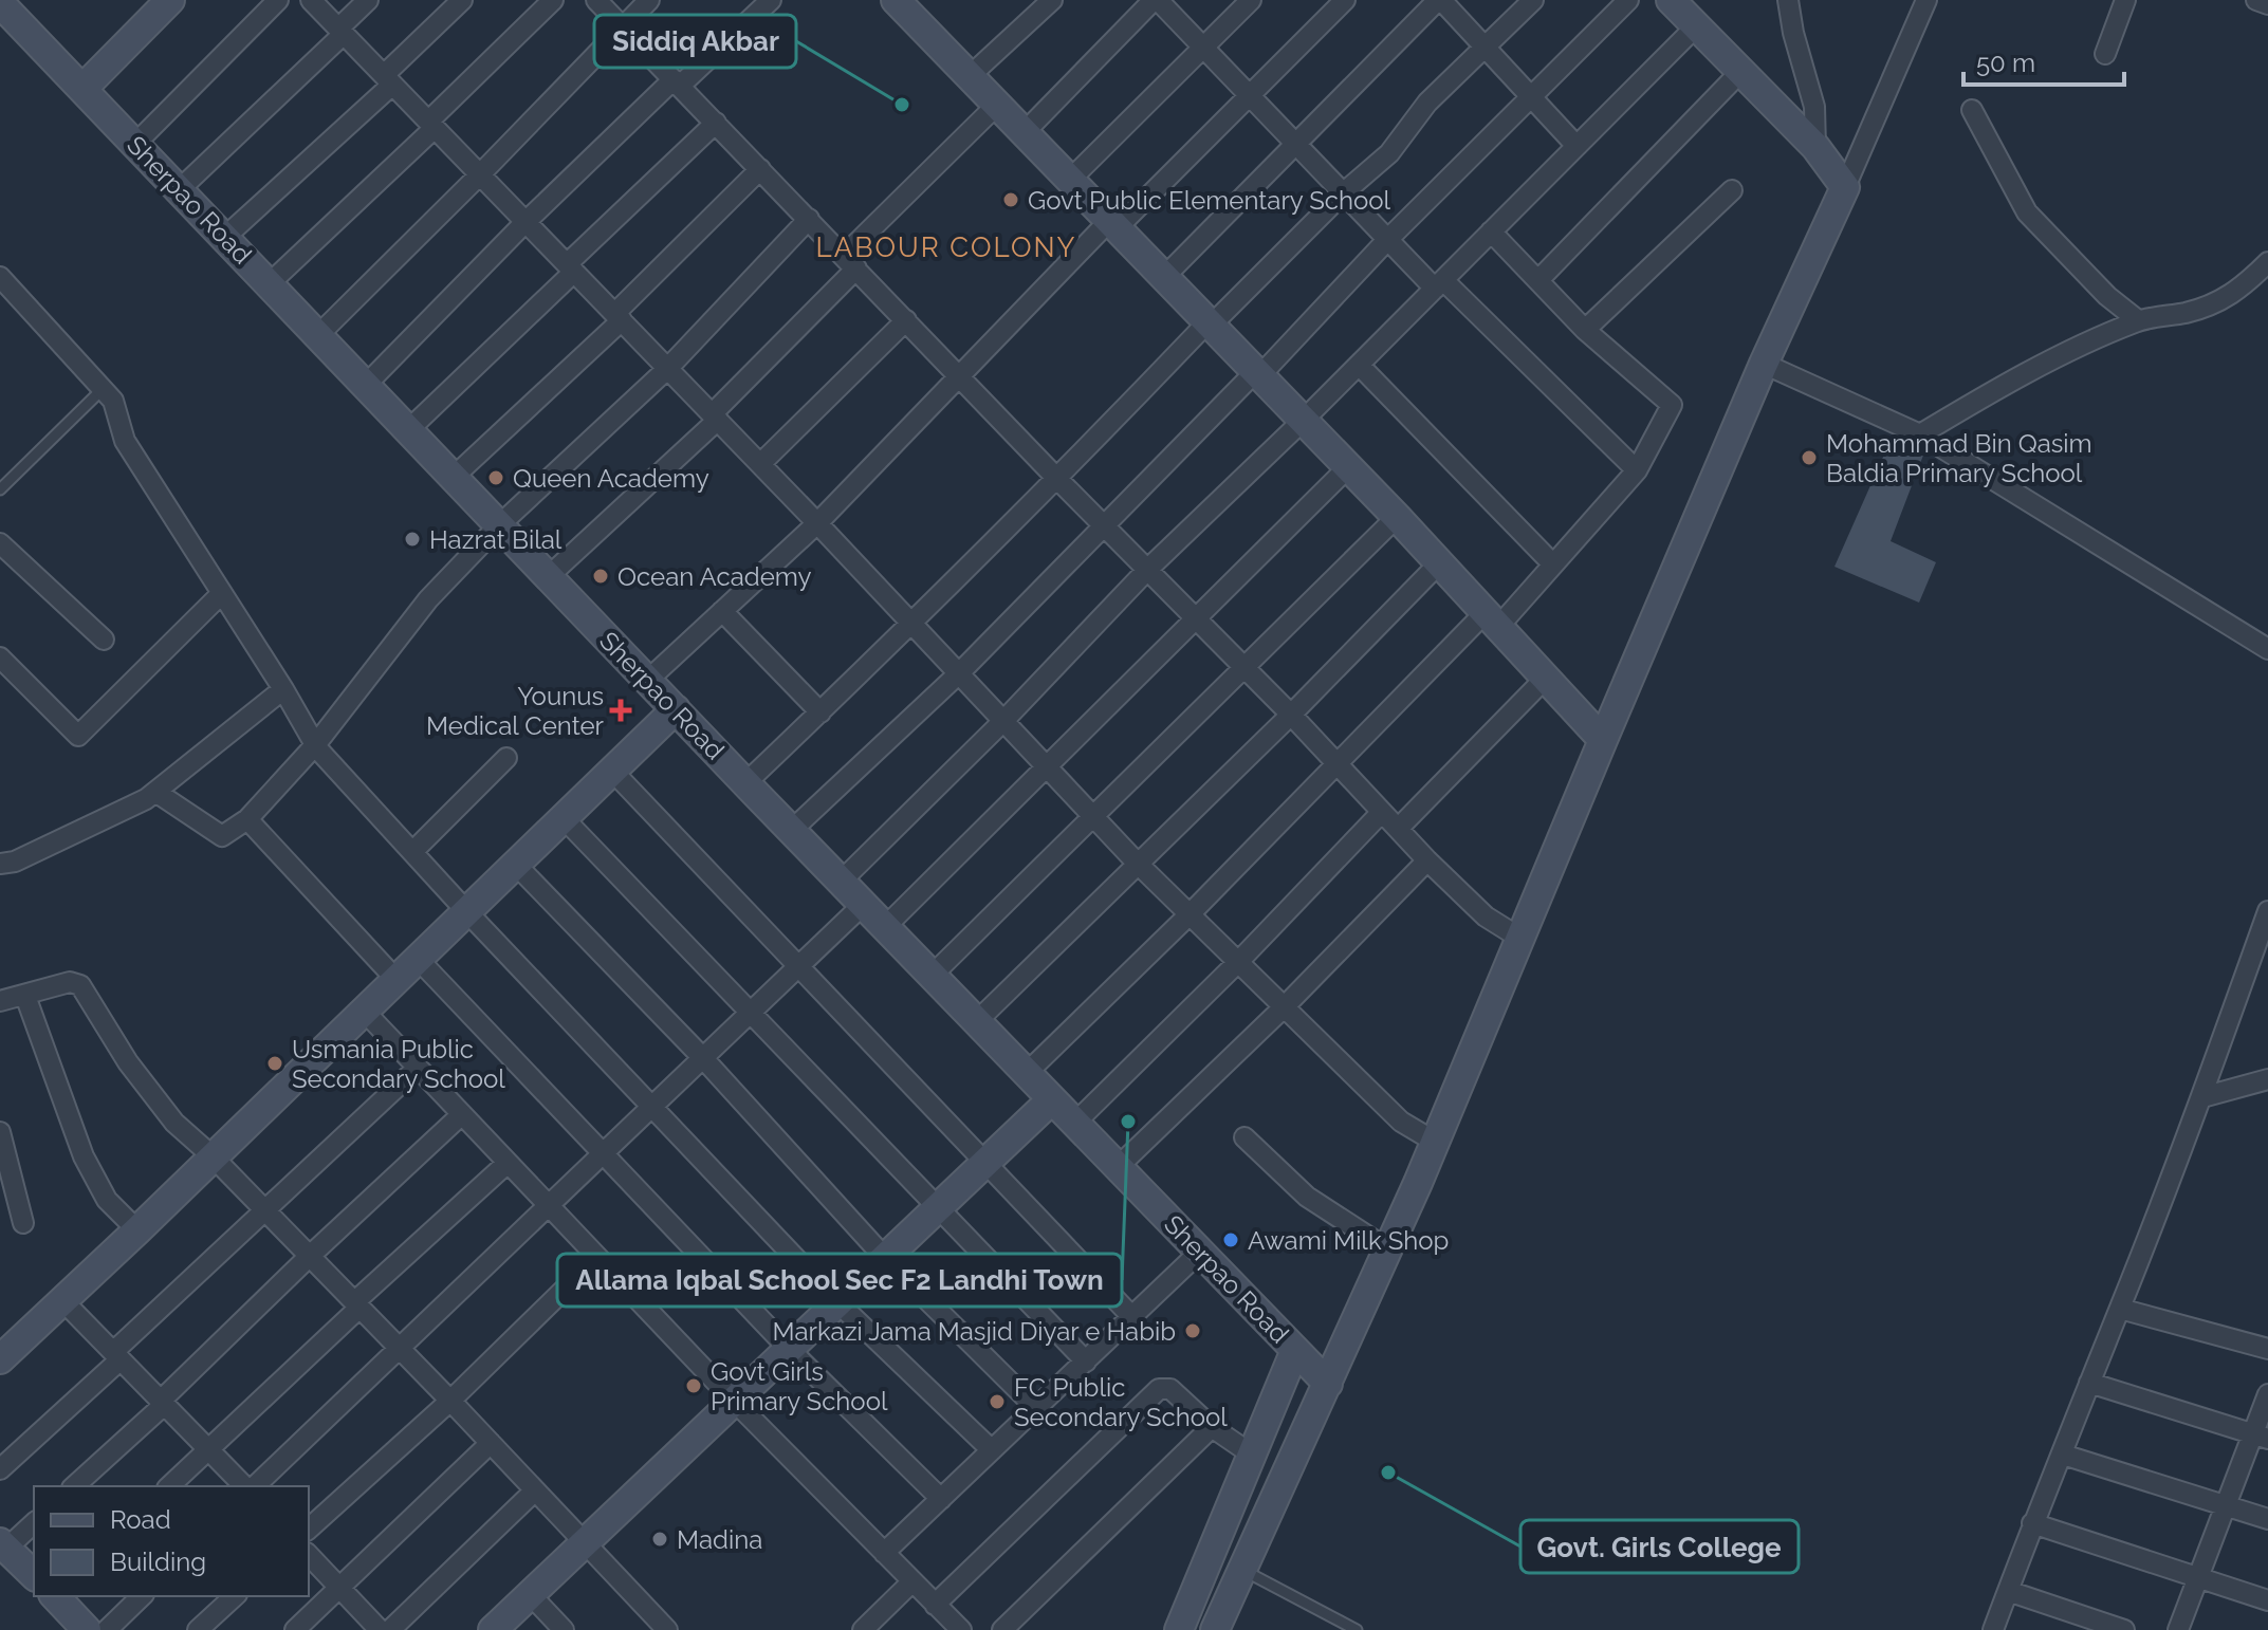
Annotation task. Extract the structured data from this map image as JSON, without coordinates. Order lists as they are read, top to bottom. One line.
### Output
{"streets":{"street":["Sherpao Road"]},"districts":["LABOUR COLONY"],"places":{"other":["Siddiq Akbar","Govt Public Elementary School","Mohammad Bin Qasim Baldia Primary School","Queen Academy","Hazrat Bilal","Ocean Academy","Usmania Public Secondary School","Allama Iqbal School Sec F2 Landhi Town","Awami Milk Shop","Markazi Jama Masjid Diyar e Habib","Govt Girls Primary School","FC Public Secondary School","Govt. Girls College","Madina"],"health":["Younus Medical Center"]},"legend":["Road","Building"],"scale_bar":"50 m"}
